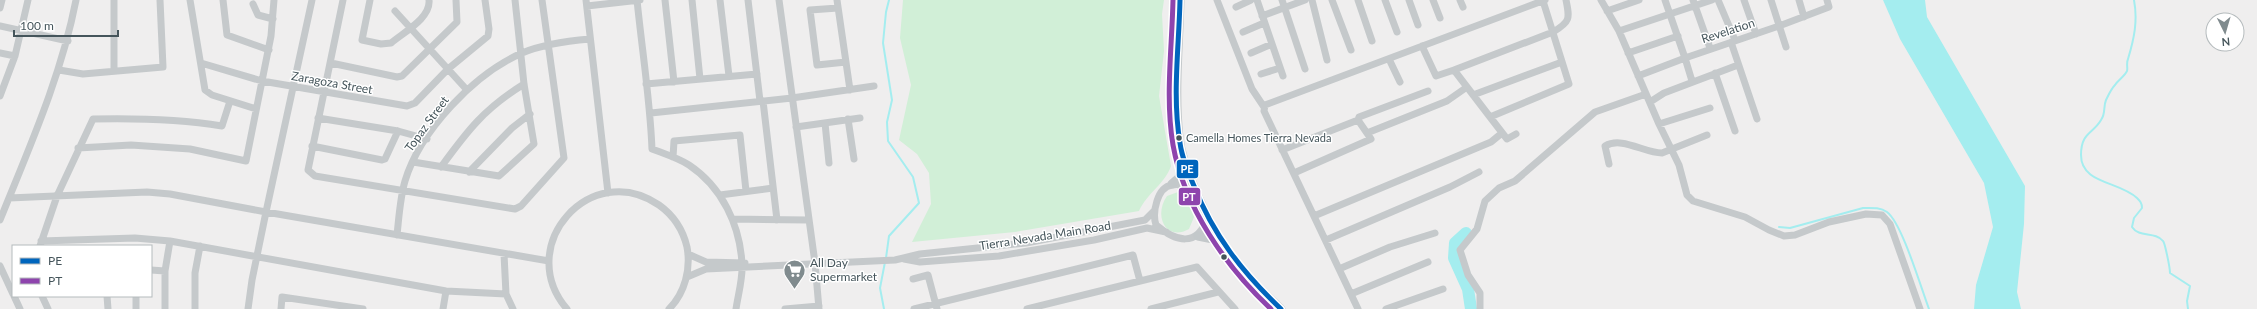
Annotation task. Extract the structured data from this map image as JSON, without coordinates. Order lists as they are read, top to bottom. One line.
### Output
{"streets":{"street":["Revelation","Zaragoza Street","Topaz Street","Tierra Nevada Main Road"]},"places":{"other":["Camella Homes Tierra Nevada"],"supermarket":["All Day Supermarket"]},"lines":["transit line PE","transit line PT"],"legend":["PE","PT"],"scale_bar":"100 m","north":"bottom"}
